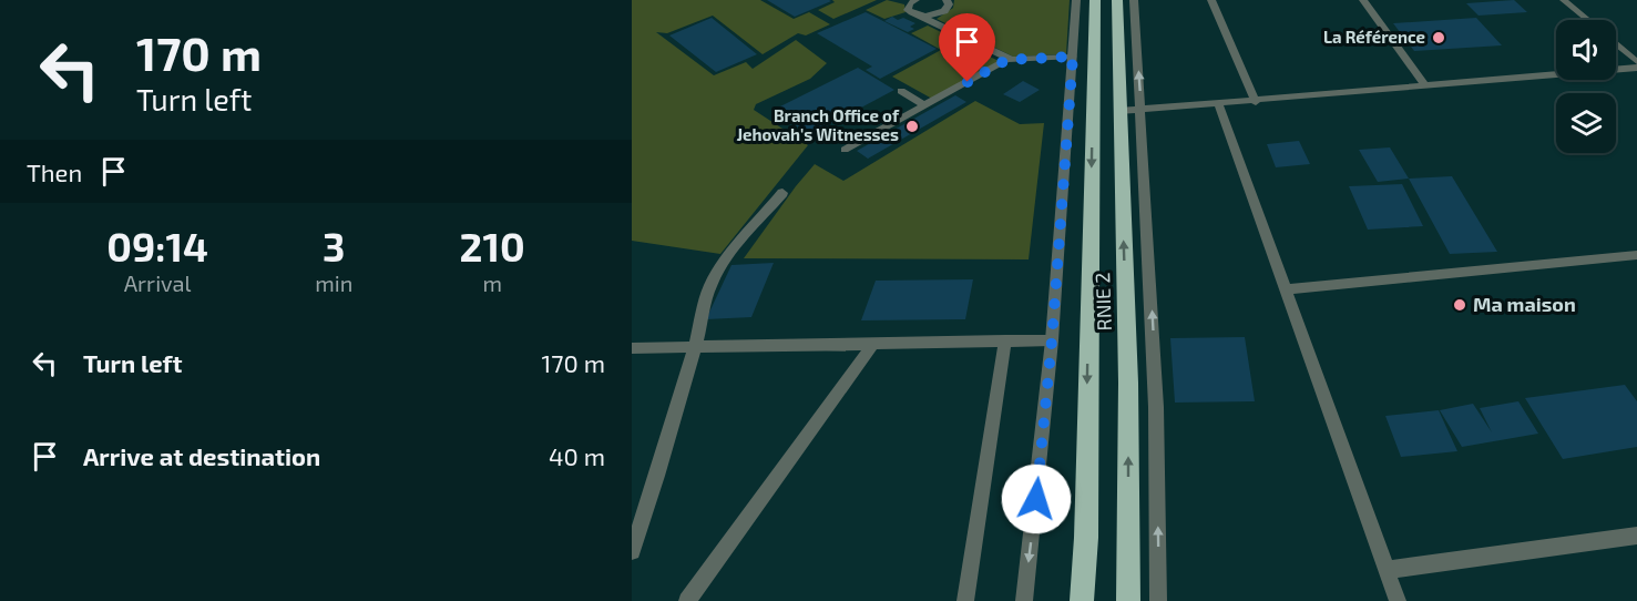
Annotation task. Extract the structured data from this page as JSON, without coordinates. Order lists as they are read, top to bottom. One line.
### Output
{"streets":{"highway":["RNIE 2"]},"places":["La Référence","Branch Office of Jehovah's Witnesses","Ma maison"],"page":{"turn":["170 m","Turn left"],"then":"Then","eta":["09:14","Arrival","3","min","210","m"],"list":[{"name":"Turn left","value":"170 m"},{"name":"Arrive at destination","value":"40 m"}]}}
